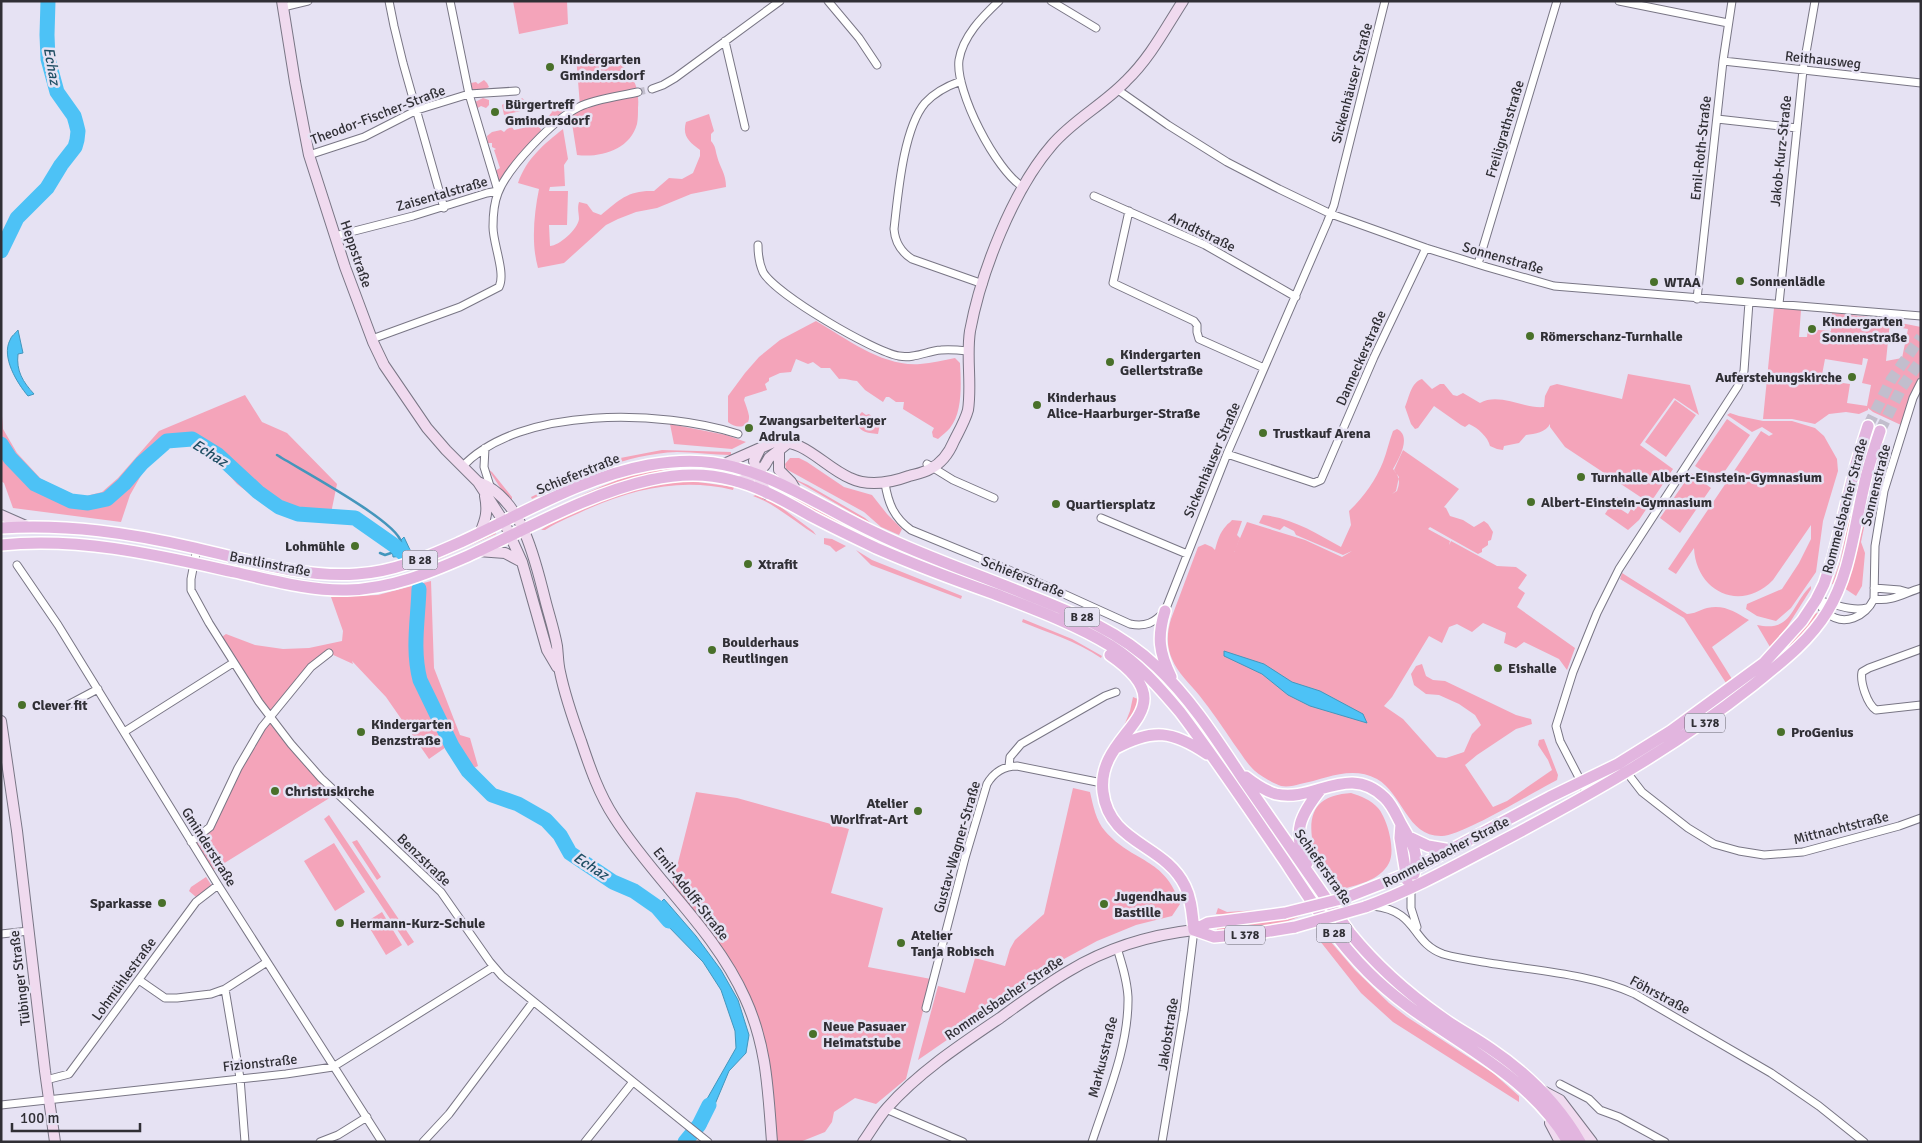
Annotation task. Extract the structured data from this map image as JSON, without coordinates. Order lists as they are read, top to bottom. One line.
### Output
{"streets":{"main road":["Schieferstraße","Rommelsbacher Straße","B 28","Bantlinstraße","L 378"],"street":["Reithausweg","Sickenhäuser Straße","Theodor-Fischer-Straße","Freiligrathstraße","Emil-Roth-Straße","Jakob-Kurz-Straße","Zaisentalstraße","Arndtstraße","Heppstraße","Sonnenstraße","Danneckerstraße","Mittnachtstraße","Gminderstraße","Gustav-Wagner-Straße","Benzstraße","Emil-Adolff-Straße","Tübinger Straße","Lohmühlestraße","Föhrstraße","Jakobstraße","Markusstraße","Fizionstraße"]},"crossings":[["Reithausweg","Emil-Roth-Straße"],["Reithausweg","Jakob-Kurz-Straße"],["Sickenhäuser Straße","Arndtstraße"],["Sickenhäuser Straße","Sonnenstraße"],["Sickenhäuser Straße","Danneckerstraße"],["Theodor-Fischer-Straße","Heppstraße"],["Freiligrathstraße","Sonnenstraße"],["Emil-Roth-Straße","Sonnenstraße"],["Jakob-Kurz-Straße","Sonnenstraße"],["Zaisentalstraße","Heppstraße"],["Heppstraße","Schieferstraße"],["Heppstraße","Bantlinstraße"],["Heppstraße","Emil-Adolff-Straße"],["Sonnenstraße","Danneckerstraße"],["Schieferstraße","B 28"],["Schieferstraße","Bantlinstraße"],["Schieferstraße","Emil-Adolff-Straße"],["Rommelsbacher Straße","Mittnachtstraße"],["Rommelsbacher Straße","Föhrstraße"],["Rommelsbacher Straße","Jakobstraße"],["Rommelsbacher Straße","Markusstraße"],["Bantlinstraße","Benzstraße"],["Bantlinstraße","Emil-Adolff-Straße"],["Gminderstraße","Lohmühlestraße"],["Gminderstraße","Fizionstraße"],["Benzstraße","Fizionstraße"],["Tübinger Straße","Lohmühlestraße"],["Tübinger Straße","Fizionstraße"]],"water":["Echaz"],"places":["Kindergarten Gmindersdorf","Bürgertreff Gmindersdorf","Sonnenlädle","WTAA","Kindergarten Sonnenstraße","Römerschanz-Turnhalle","Kindergarten Gellertstraße","Auferstehungskirche","Kinderhaus Alice-Haarburger-Straße","Zwangsarbeiterlager Adrula","Trustkauf Arena","Turnhalle Albert-Einstein-Gymnasium","Albert-Einstein-Gymnasium","Quartiersplatz","Lohmühle","Xtrafit","Boulderhaus Reutlingen","Eishalle","Clever fit","Kindergarten Benzstraße","ProGenius","Christuskirche","Atelier Worlfrat-Art","Sparkasse","Jugendhaus Bastille","Hermann-Kurz-Schule","Atelier Tanja Robisch","Neue Pasuaer Heimatstube"],"scale_bar":"100 m"}
